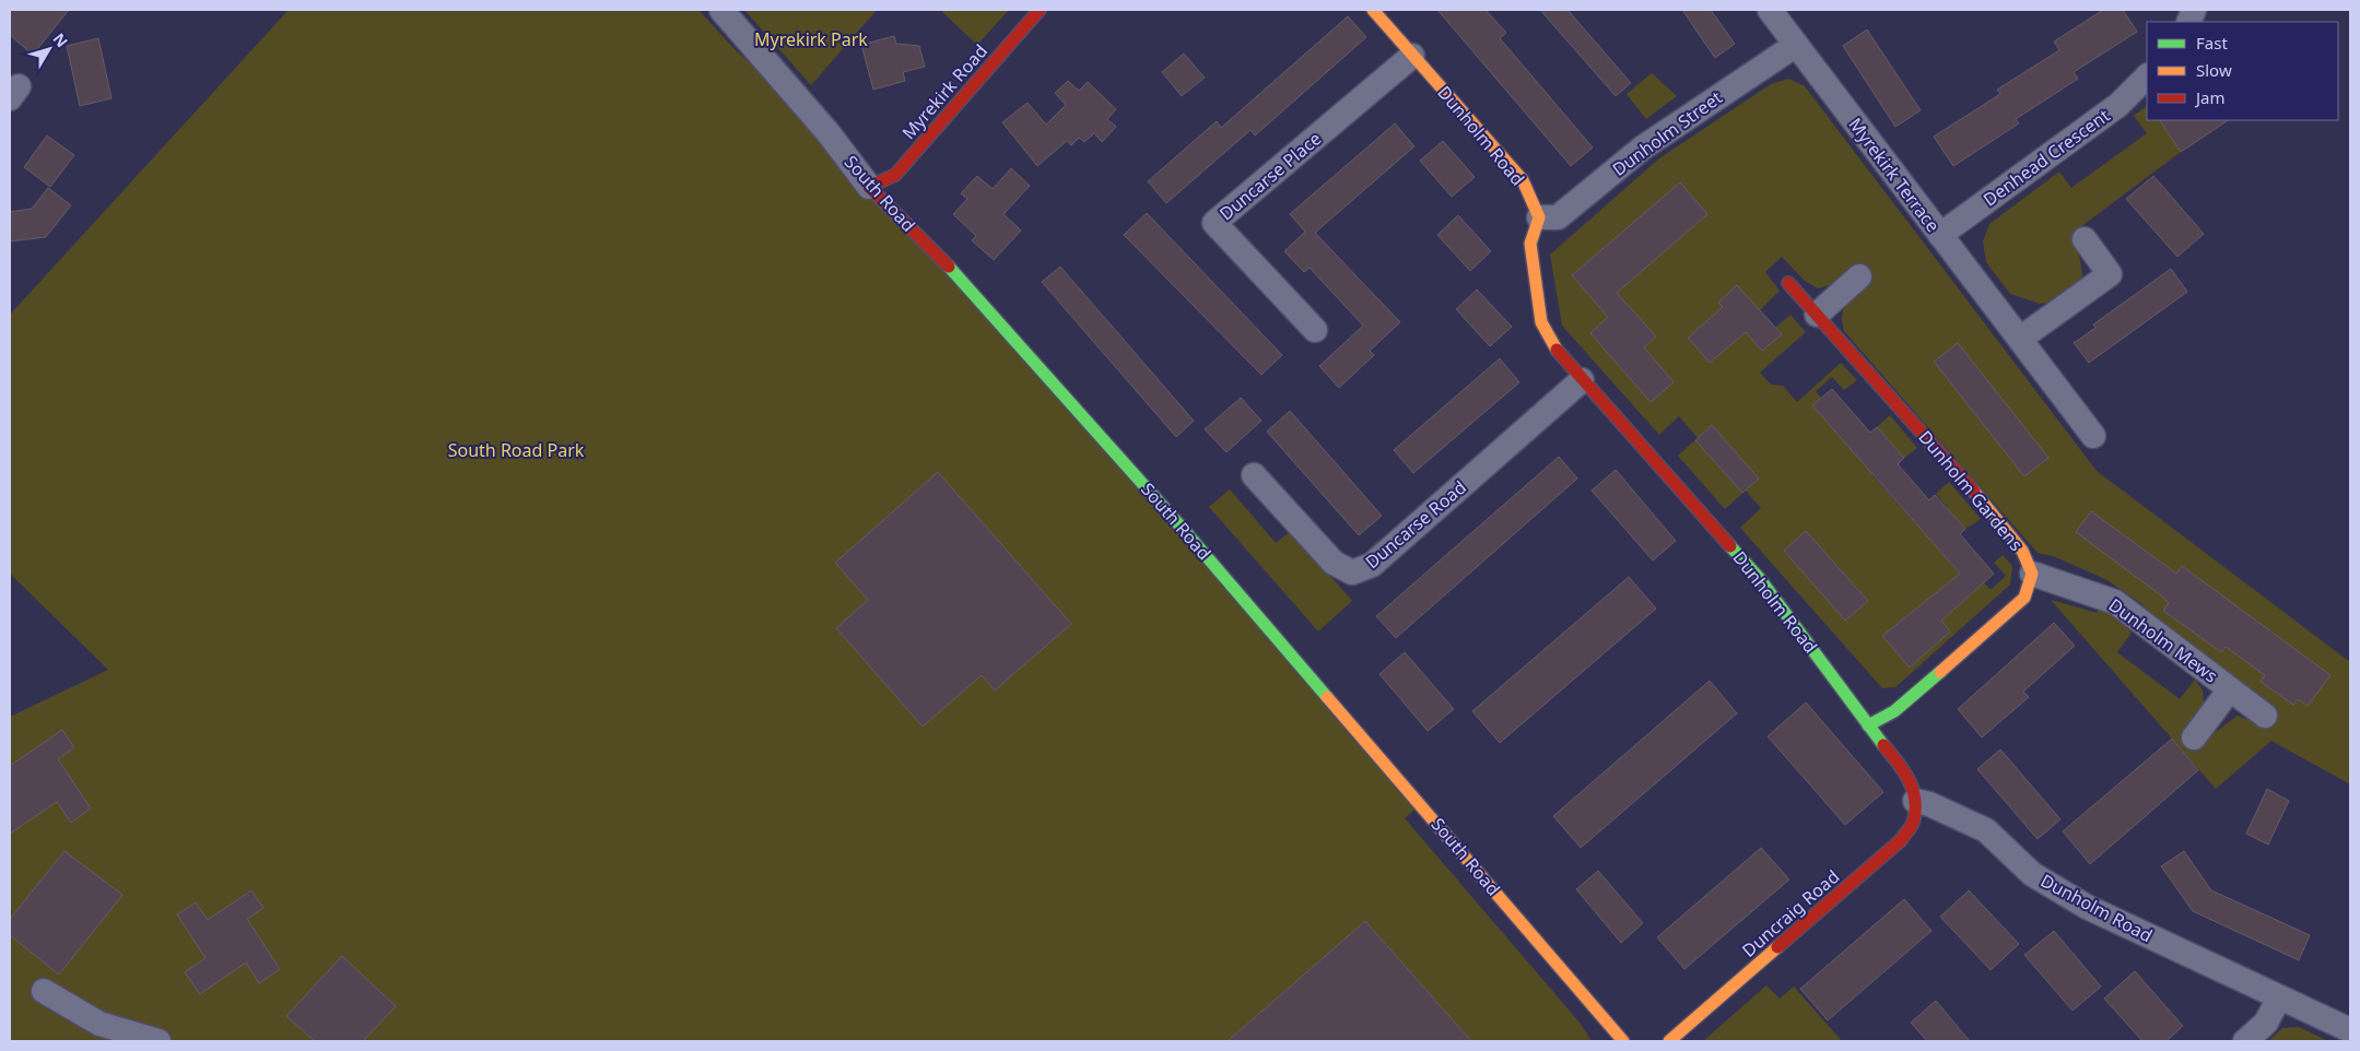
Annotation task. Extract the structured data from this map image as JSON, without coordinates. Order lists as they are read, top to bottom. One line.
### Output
{"streets":{"street":["Myrekirk Road","Dunholm Street","Dunholm Road","Denhead Crescent","Myrekirk Terrace","Duncarse Place","South Road","Dunholm Gardens","Duncarse Road","Dunholm Mews","Duncraig Road"]},"crossings":[["Myrekirk Road","South Road"],["Dunholm Street","Dunholm Road"],["Dunholm Street","Myrekirk Terrace"],["Dunholm Road","Duncarse Place"],["Dunholm Road","Duncarse Road"],["Dunholm Road","Duncraig Road"],["Denhead Crescent","Myrekirk Terrace"],["Dunholm Gardens","Dunholm Mews"]],"parks":["Myrekirk Park","South Road Park"],"legend":["Fast","Slow","Jam"],"north":"top right"}
